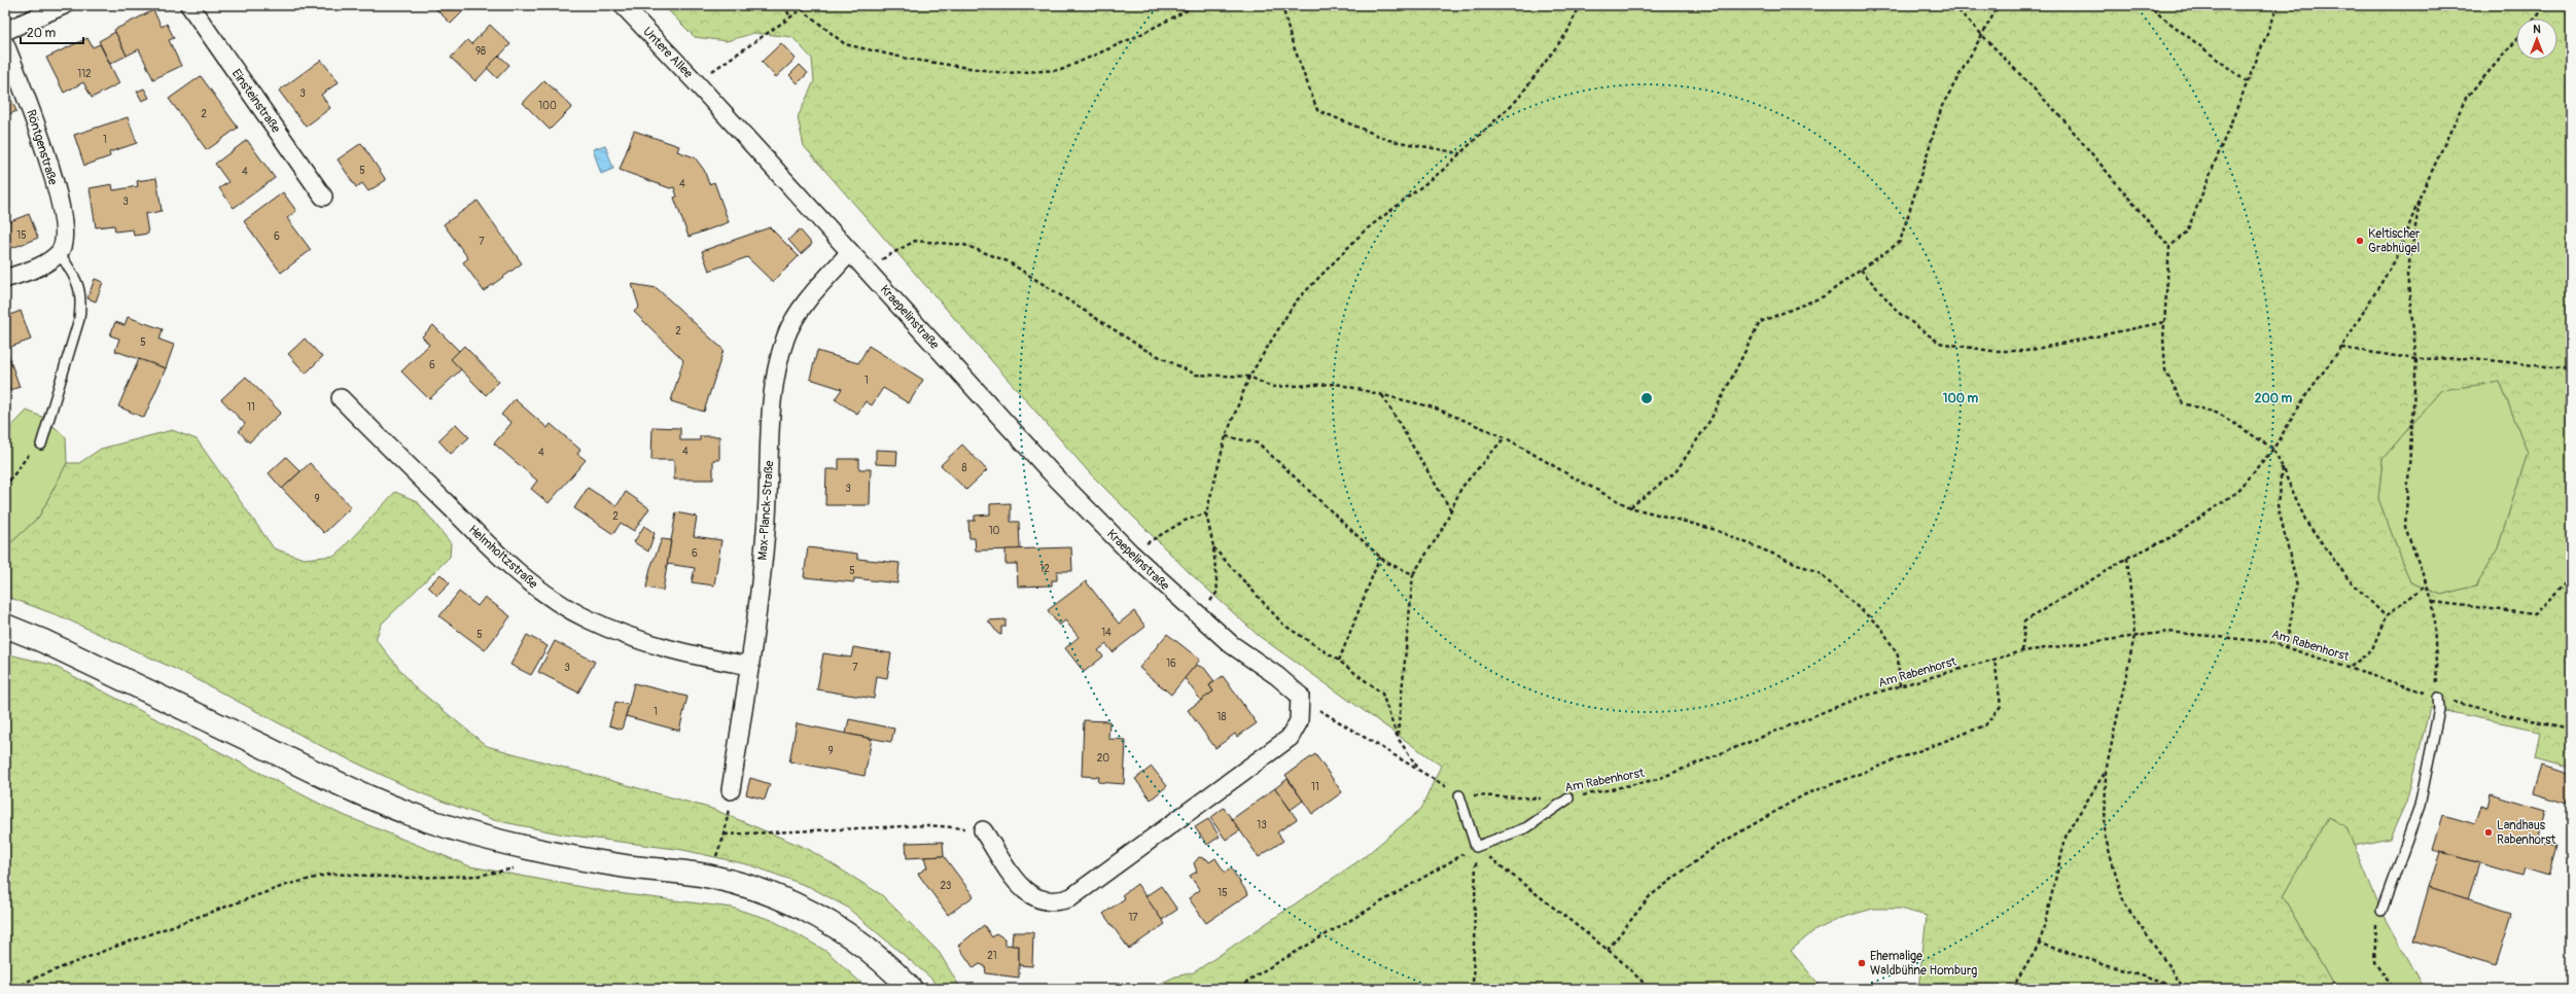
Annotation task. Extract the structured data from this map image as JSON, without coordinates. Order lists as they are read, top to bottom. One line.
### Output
{"streets":{"street":["Untere Allee","Einsteinstraße","Röntgenstraße","Kraepelinstraße","Max-Planck-Straße","Helmholtzstraße"],"path":["Am Rabenhorst"]},"crossings":[["Untere Allee","Kraepelinstraße"],["Kraepelinstraße","Max-Planck-Straße"],["Kraepelinstraße","Am Rabenhorst"],["Max-Planck-Straße","Helmholtzstraße"]],"places":["Keltischer Grabhügel","Landhaus Rabenhorst","Ehemalige Waldbühne Homburg"],"house_numbers":["98","112","3","100","2","1","5","4","4","3","15","6","7","2","5","6","1","11","4","4","8","3","9","2","10","6","12","5","14","5","16","3","7","1","18","9","20","11","13","23","15","17","21"],"scale_bar":"20 m","north":"top","rings":["100 m","200 m"]}
